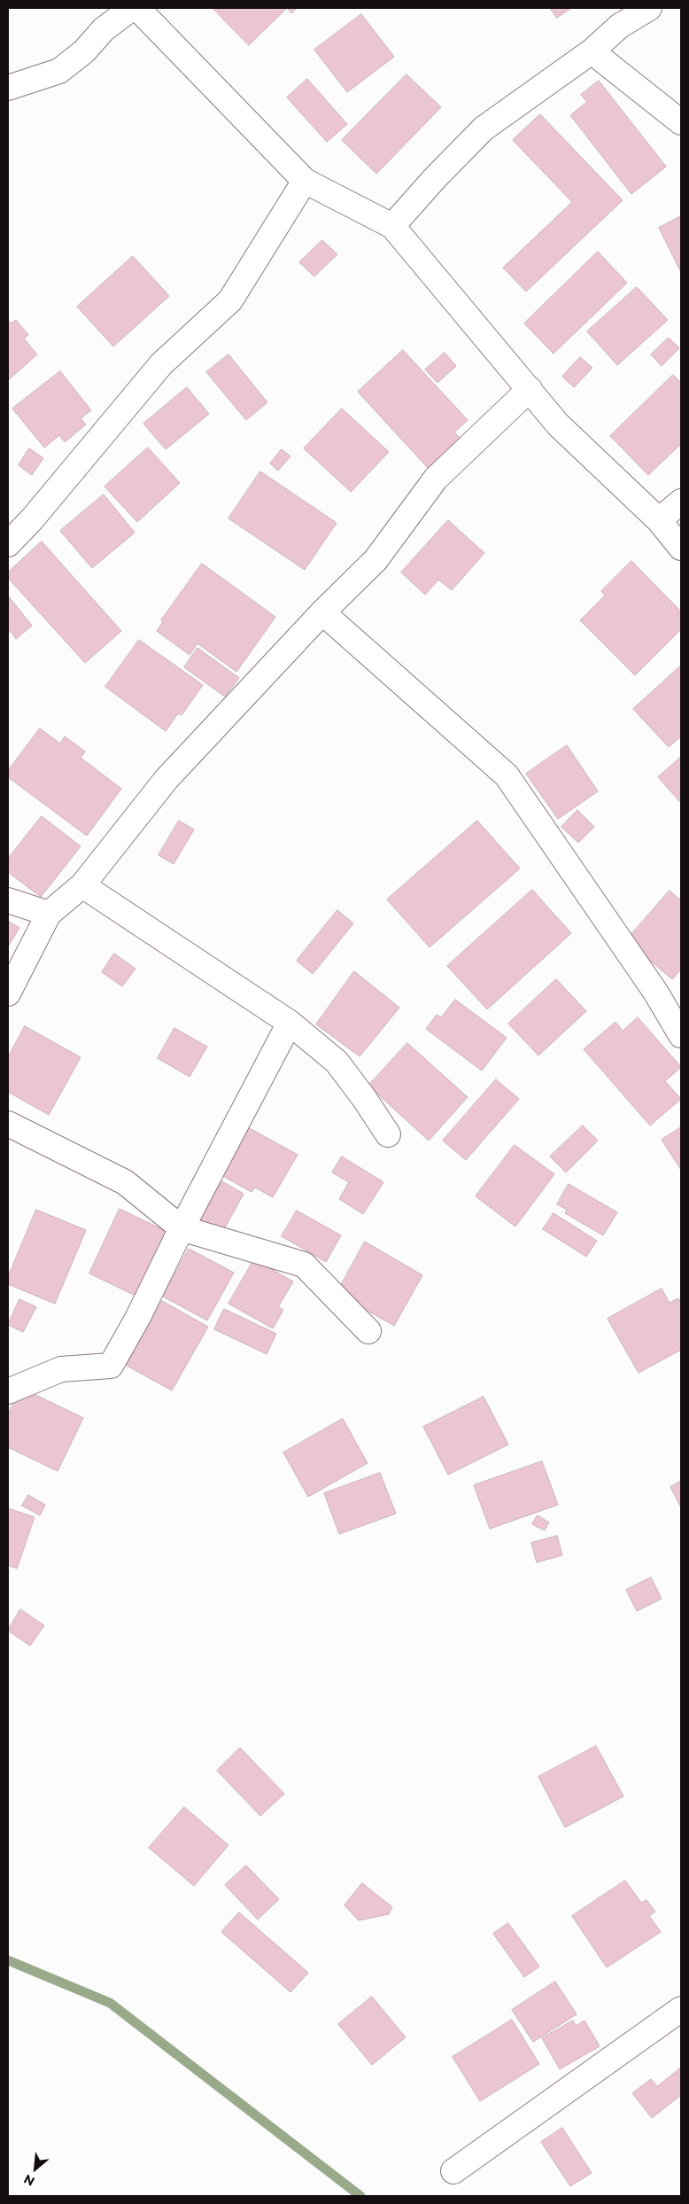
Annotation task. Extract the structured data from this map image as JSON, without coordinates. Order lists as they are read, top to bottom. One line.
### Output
{"north":"bottom left"}
